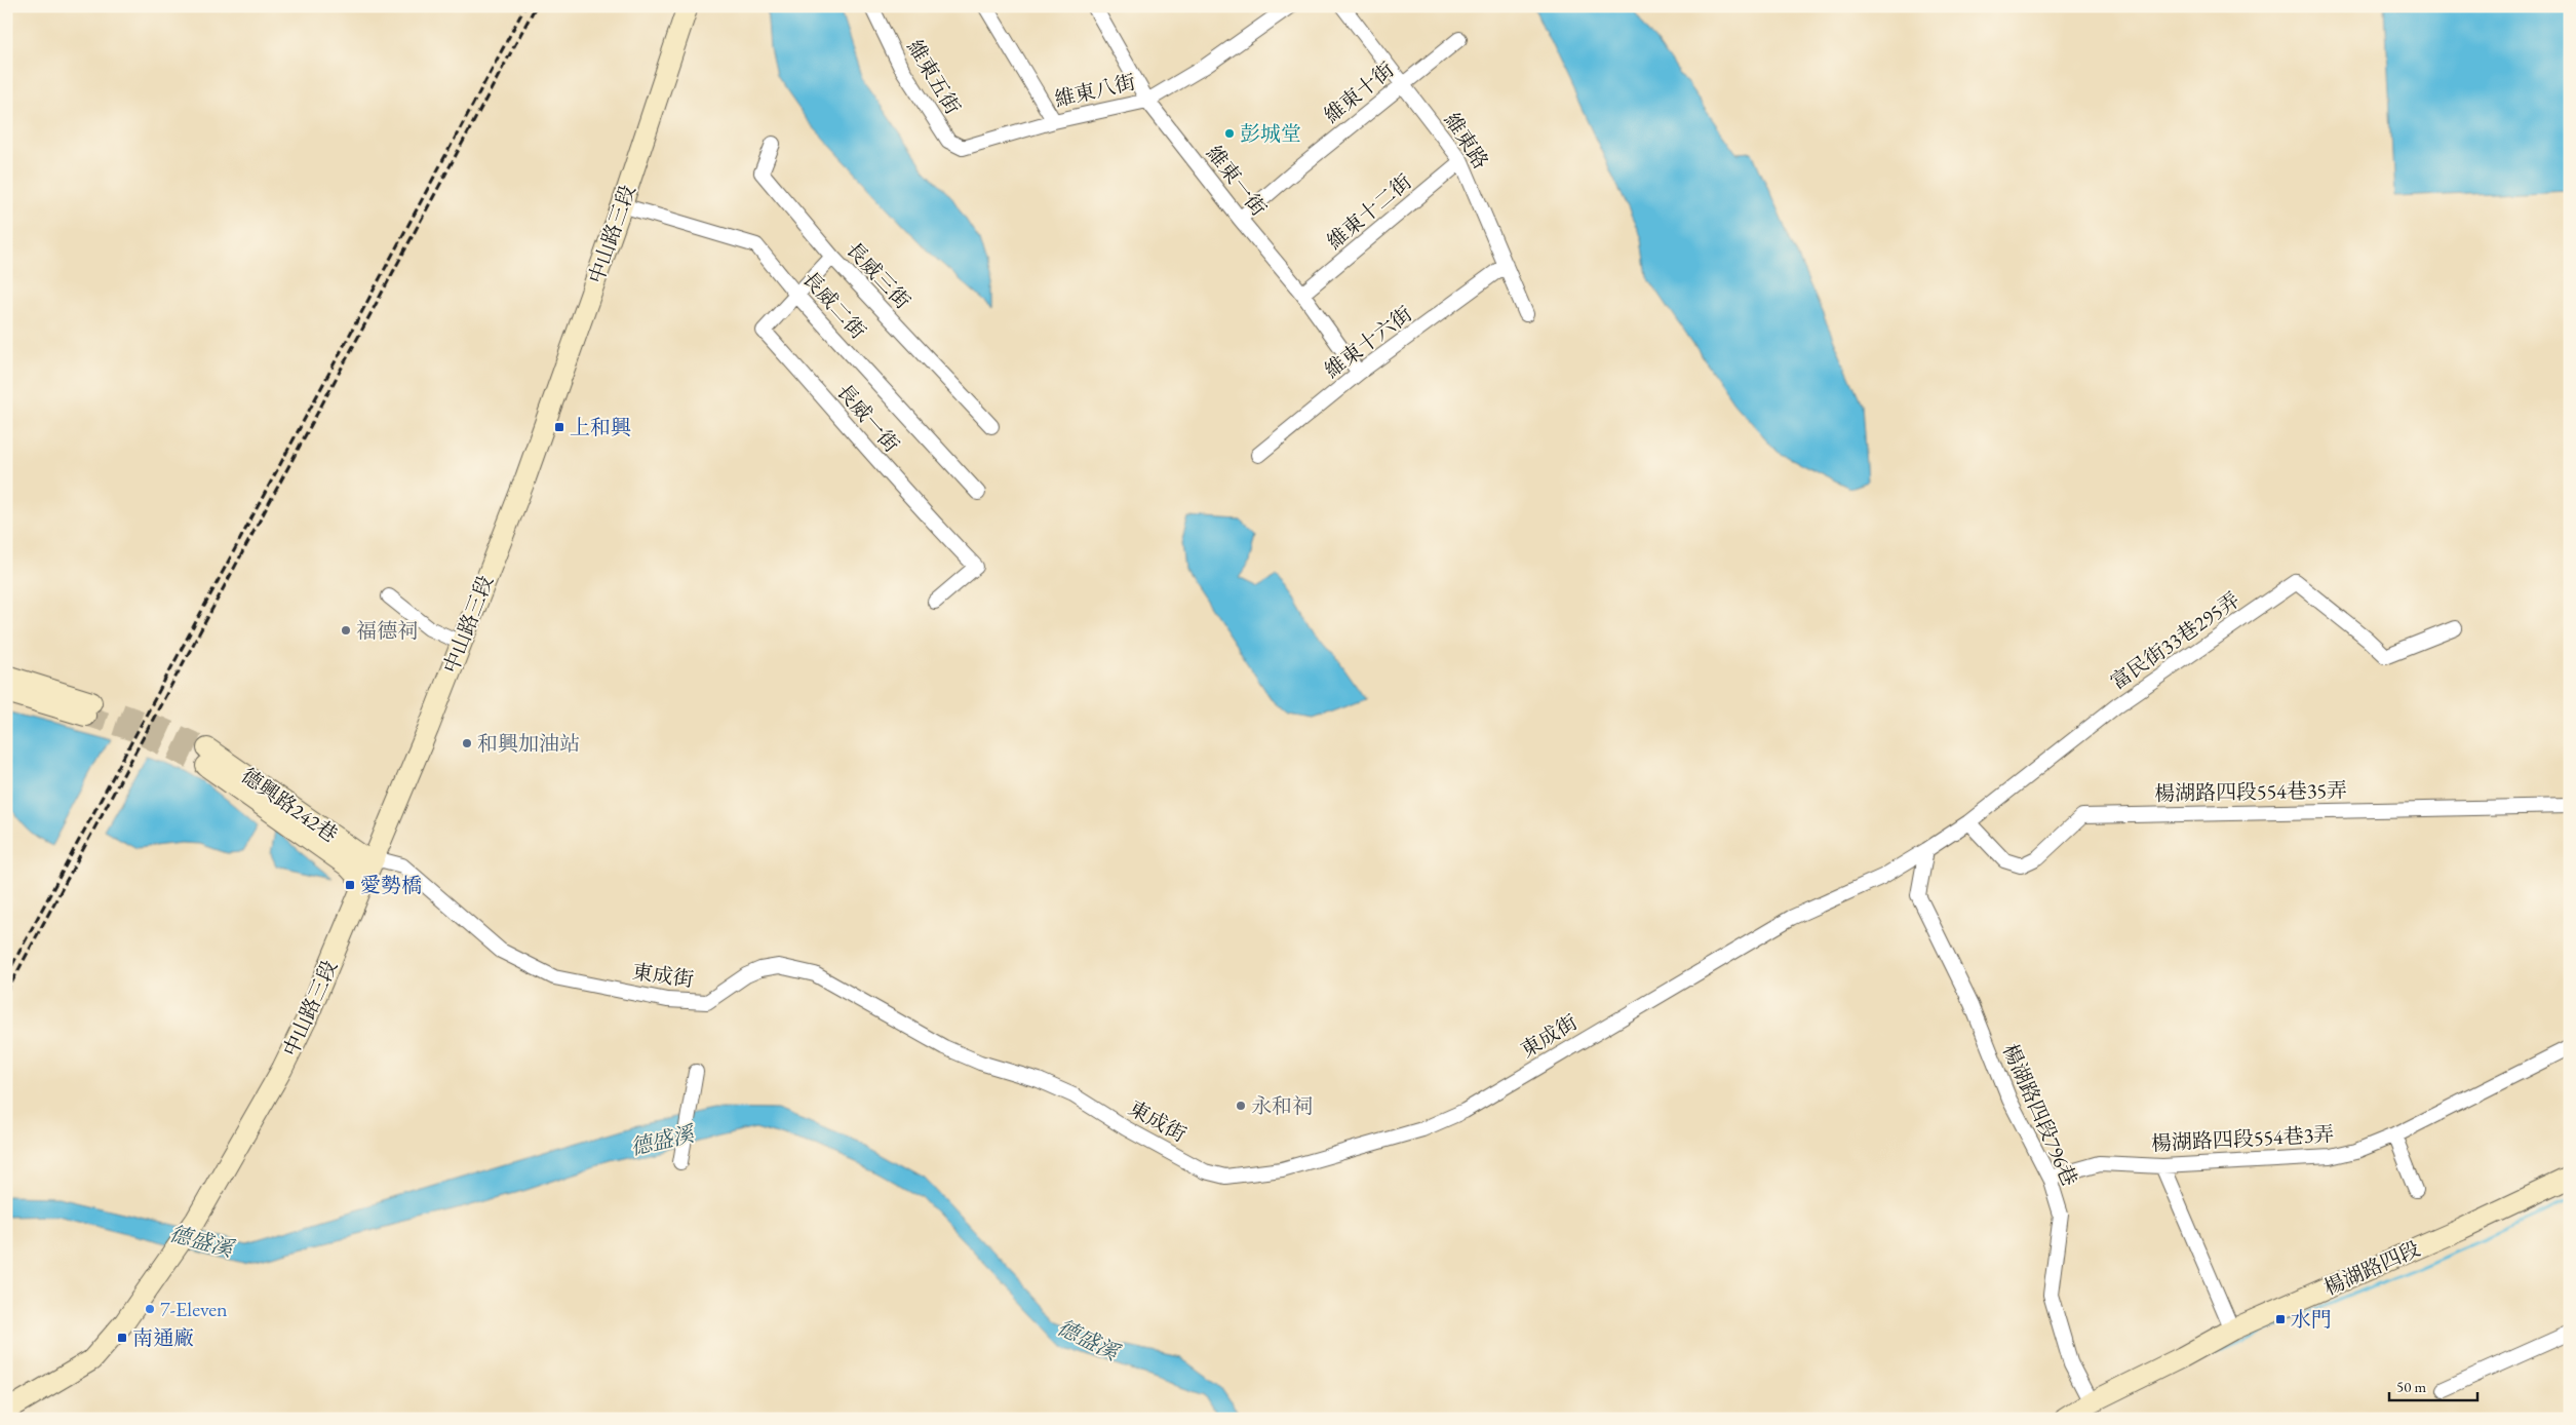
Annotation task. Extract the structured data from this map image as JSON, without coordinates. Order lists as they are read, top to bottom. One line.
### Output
{"streets":{"street":["維東五街","維東八街","維東十街","維東路","維東一街","維東十二街","中山路三段","長威三街","長威二街","維東十六街","長威一街","富民街33巷295弄","楊湖路四段554巷35弄","德興路242巷","東成街","楊湖路四段796巷","楊湖路四段554巷3弄","楊湖路四段"]},"crossings":[["維東五街","維東八街"],["維東八街","維東一街"],["維東十街","維東路"],["維東十街","維東一街"],["維東路","維東十二街"],["維東路","維東十六街"],["維東一街","維東十二街"],["維東一街","維東十六街"],["中山路三段","長威二街"],["中山路三段","德興路242巷"],["中山路三段","東成街"],["長威三街","長威一街"],["長威二街","長威一街"],["富民街33巷295弄","楊湖路四段554巷35弄"],["富民街33巷295弄","東成街"],["富民街33巷295弄","楊湖路四段796巷"],["德興路242巷","東成街"],["東成街","楊湖路四段796巷"],["楊湖路四段796巷","楊湖路四段554巷3弄"],["楊湖路四段796巷","楊湖路四段"]],"water":["德盛溪"],"places":{"other":["彭城堂","福德祠","和興加油站","永和祠","7-Eleven"],"transit":["上和興","愛勢橋","水門","南通廠"]},"scale_bar":"50 m"}
